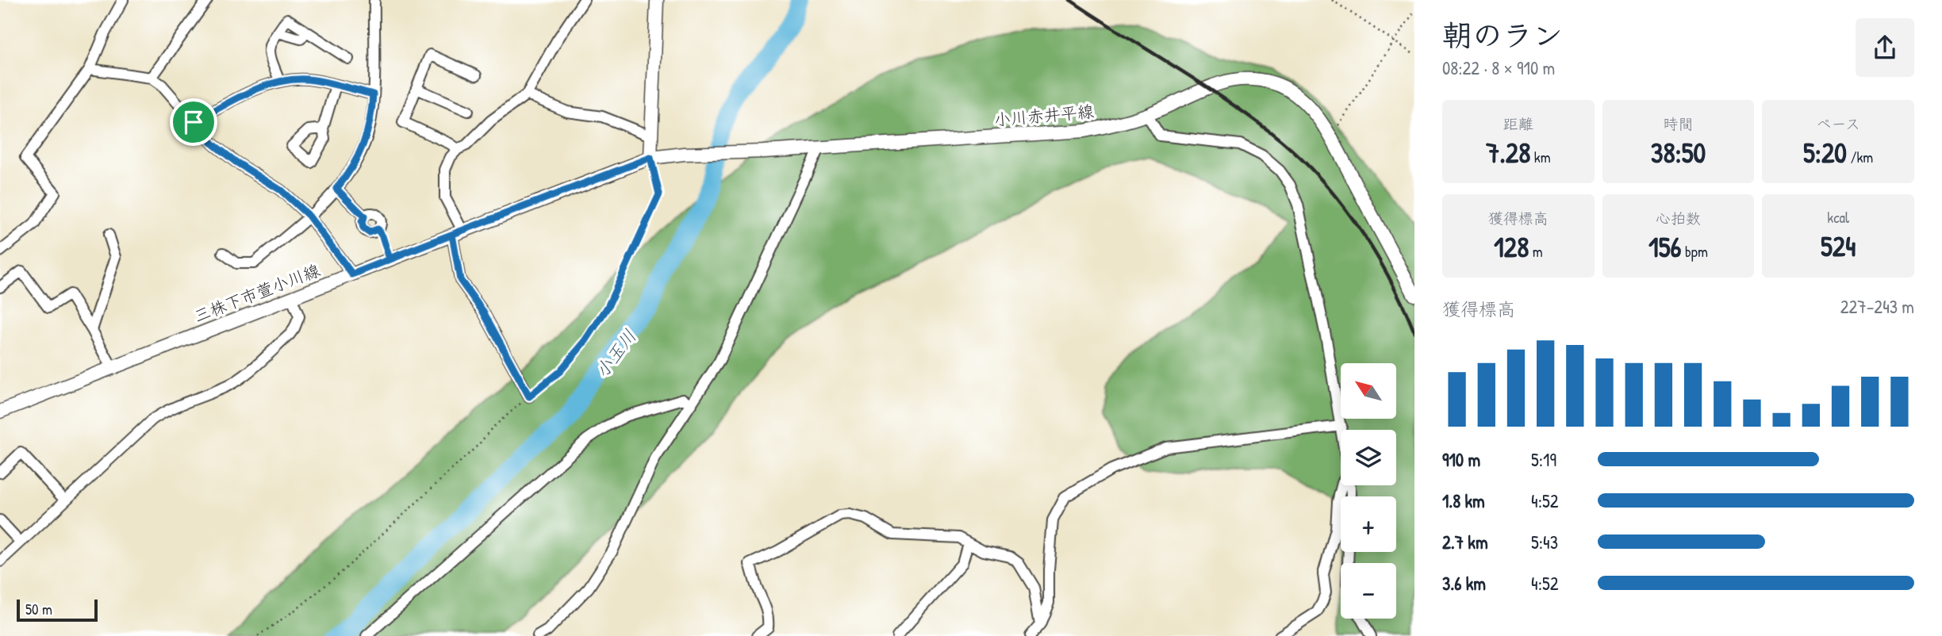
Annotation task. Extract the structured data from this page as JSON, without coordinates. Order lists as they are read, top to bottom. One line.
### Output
{"streets":{"main road":["小川赤井平線","三株下市萱小川線"]},"crossings":[["小川赤井平線","三株下市萱小川線"]],"water":["小玉川"],"scale_bar":"50 m","north":"top left","page":{"heading":["朝のラン","08:22 · 8 × 910 m"],"stats":[["距離","7.28 km"],["時間","38:50"],["ペース","5:20 /km"],["獲得標高","128 m"],["心拍数","156 bpm"],["kcal","524"]],"chart":["獲得標高","227–243 m"],"map_buttons":["+","−"],"list":[{"name":"910 m","note":"5:19"},{"name":"1.8 km","note":"4:52"},{"name":"2.7 km","note":"5:43"},{"name":"3.6 km","note":"4:52"}],"scale":"50 m"}}
